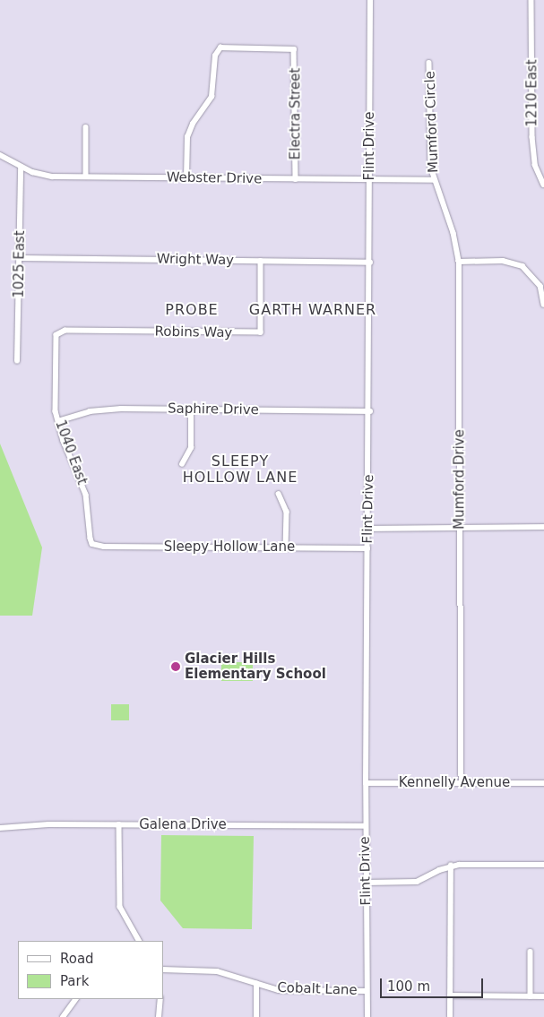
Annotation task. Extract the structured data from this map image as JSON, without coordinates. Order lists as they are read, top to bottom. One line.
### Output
{"streets":{"street":["1210 East","Electra Street","Mumford Circle","Flint Drive","Webster Drive","Wright Way","1025 East","Robins Way","Saphire Drive","1040 East","Mumford Drive","Sleepy Hollow Lane","Kennelly Avenue","Galena Drive","Cobalt Lane"]},"crossings":[["Electra Street","Webster Drive"],["Mumford Circle","Webster Drive"],["Mumford Circle","Mumford Drive"],["Flint Drive","Webster Drive"],["Flint Drive","Wright Way"],["Flint Drive","Saphire Drive"],["Flint Drive","Sleepy Hollow Lane"],["Flint Drive","Kennelly Avenue"],["Flint Drive","Galena Drive"],["Flint Drive","Cobalt Lane"],["Webster Drive","1025 East"],["Webster Drive","Mumford Drive"],["Wright Way","1025 East"],["Wright Way","Robins Way"],["Robins Way","1040 East"],["Saphire Drive","1040 East"],["1040 East","Sleepy Hollow Lane"],["Mumford Drive","Kennelly Avenue"]],"districts":["PROBE","GARTH WARNER","SLEEPY HOLLOW LANE"],"places":["Glacier Hills Elementary School"],"legend":["Road","Park"],"scale_bar":"100 m"}
